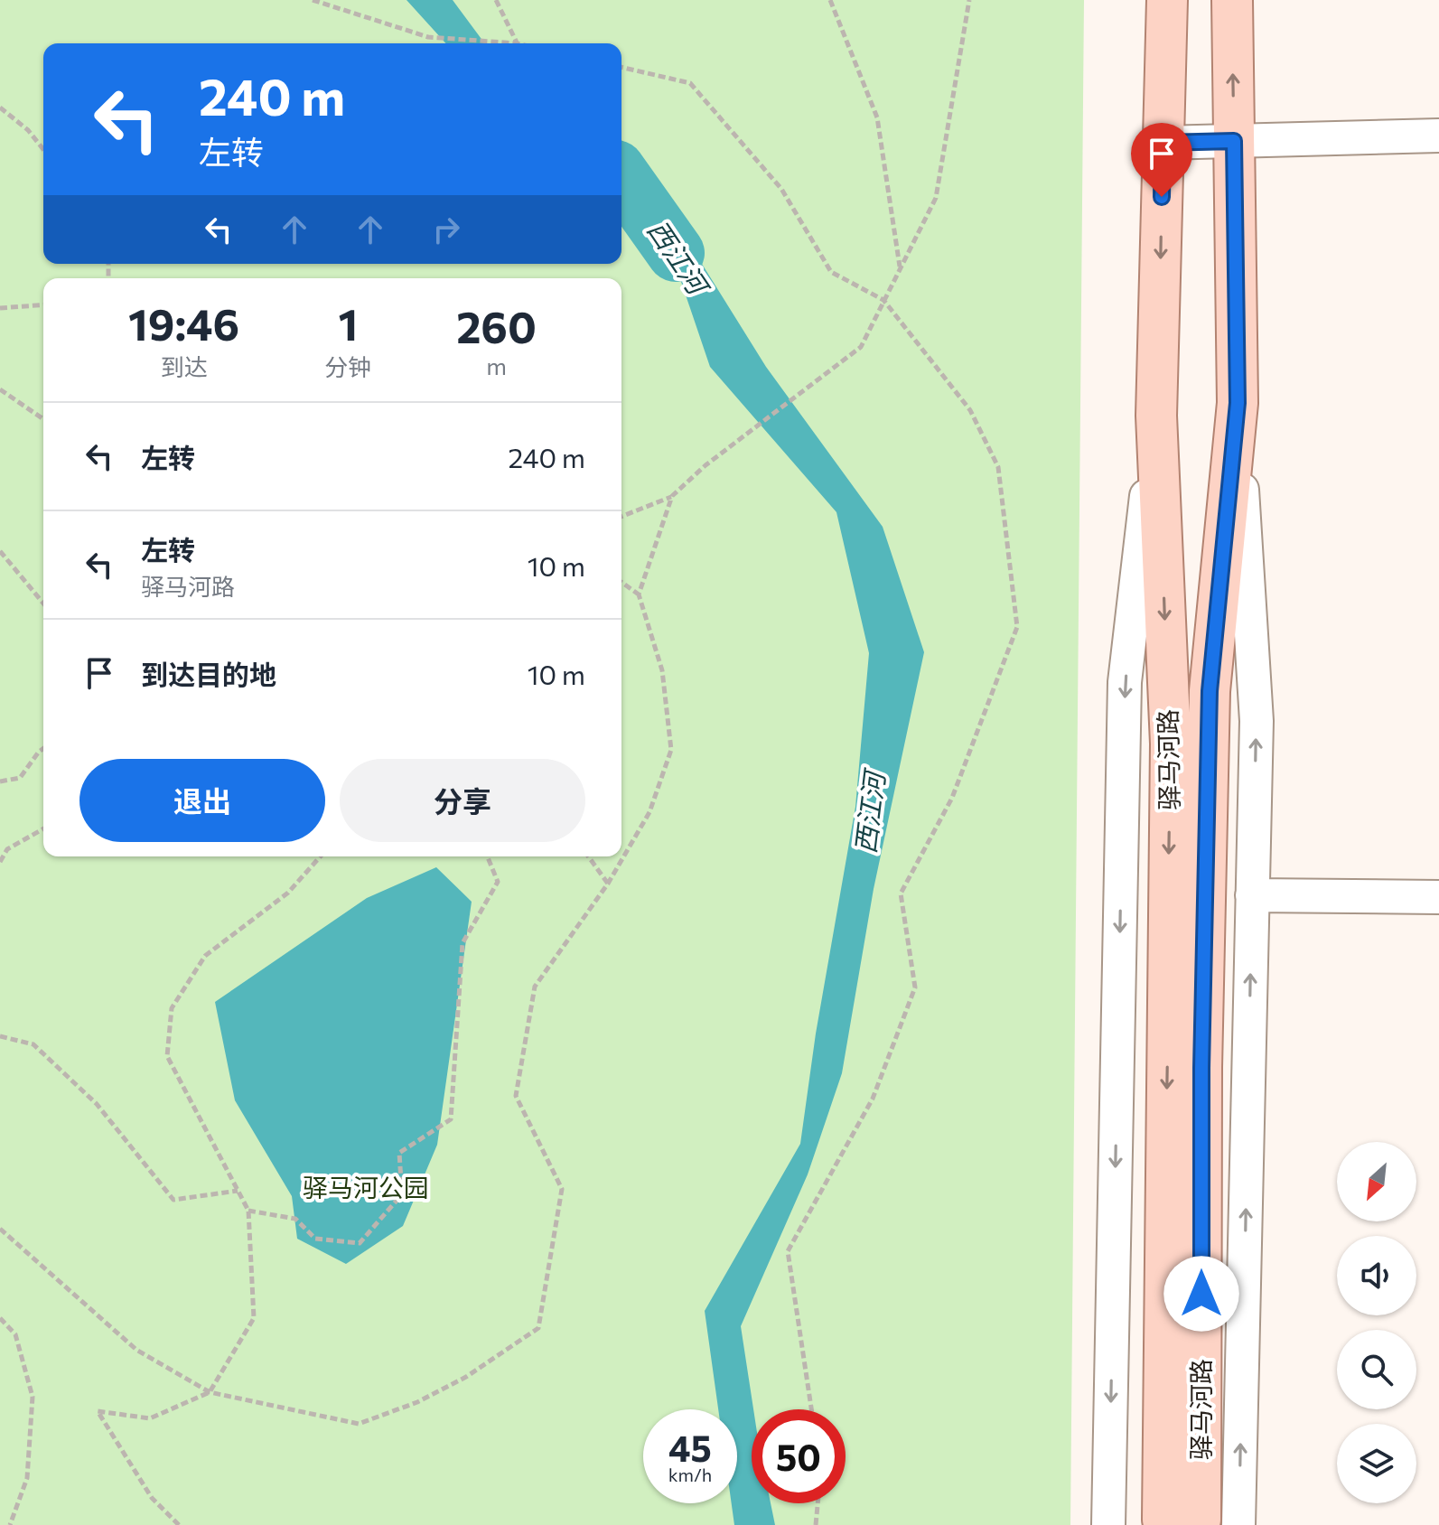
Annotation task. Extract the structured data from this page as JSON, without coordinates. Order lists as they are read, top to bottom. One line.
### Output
{"streets":{"main road":["驿马河路"]},"water":["西江河"],"parks":["驿马河公园"],"north":"bottom left","page":{"turn":["240 m","左转"],"eta":["19:46","到达","1","分钟","260","m"],"list":[{"name":"左转","value":"240 m"},{"name":"左转","note":"驿马河路","value":"10 m"},{"name":"到达目的地","value":"10 m"}],"buttons":["退出","分享"],"speed":"45 km/h","limit":"50"}}
